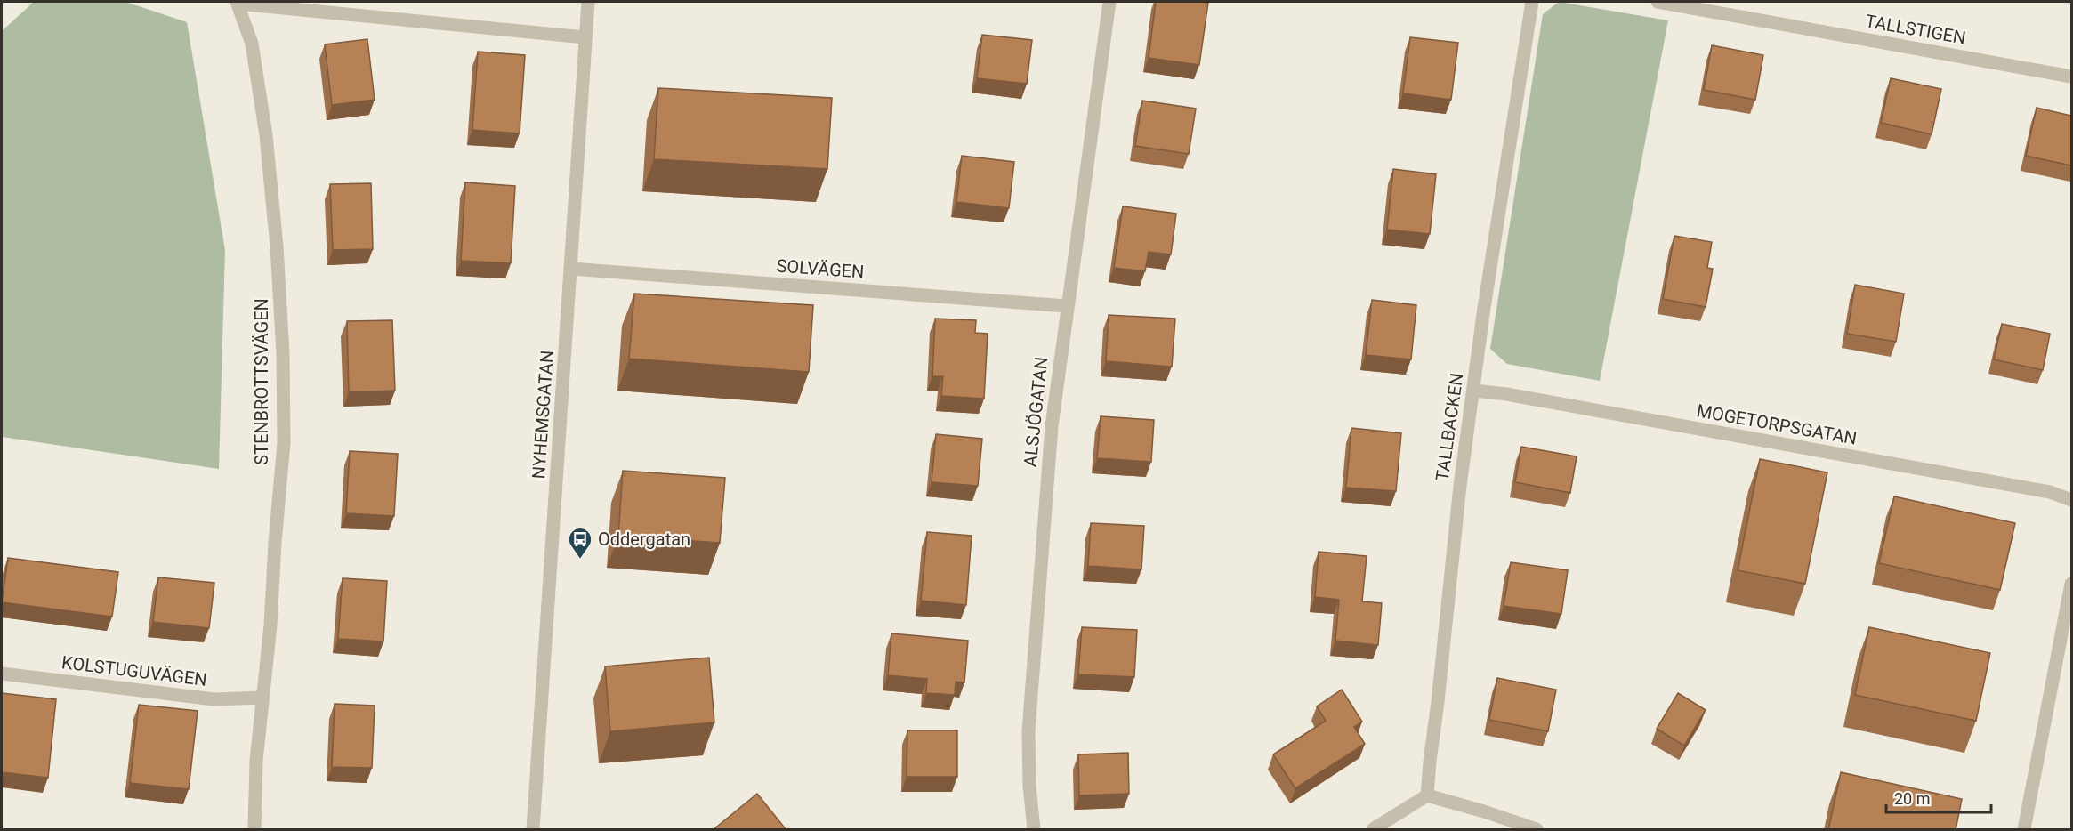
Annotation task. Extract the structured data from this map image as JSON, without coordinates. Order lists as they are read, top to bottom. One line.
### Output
{"streets":{"street":["TALLSTIGEN","SOLVÄGEN","STENBROTTSVÄGEN","ALSJÖGATAN","NYHEMSGATAN","MOGETORPSGATAN","TALLBACKEN","KOLSTUGUVÄGEN"]},"crossings":[["SOLVÄGEN","ALSJÖGATAN"],["SOLVÄGEN","NYHEMSGATAN"],["STENBROTTSVÄGEN","KOLSTUGUVÄGEN"],["MOGETORPSGATAN","TALLBACKEN"]],"places":{"bus stop":["Oddergatan"]},"scale_bar":"20 m"}
